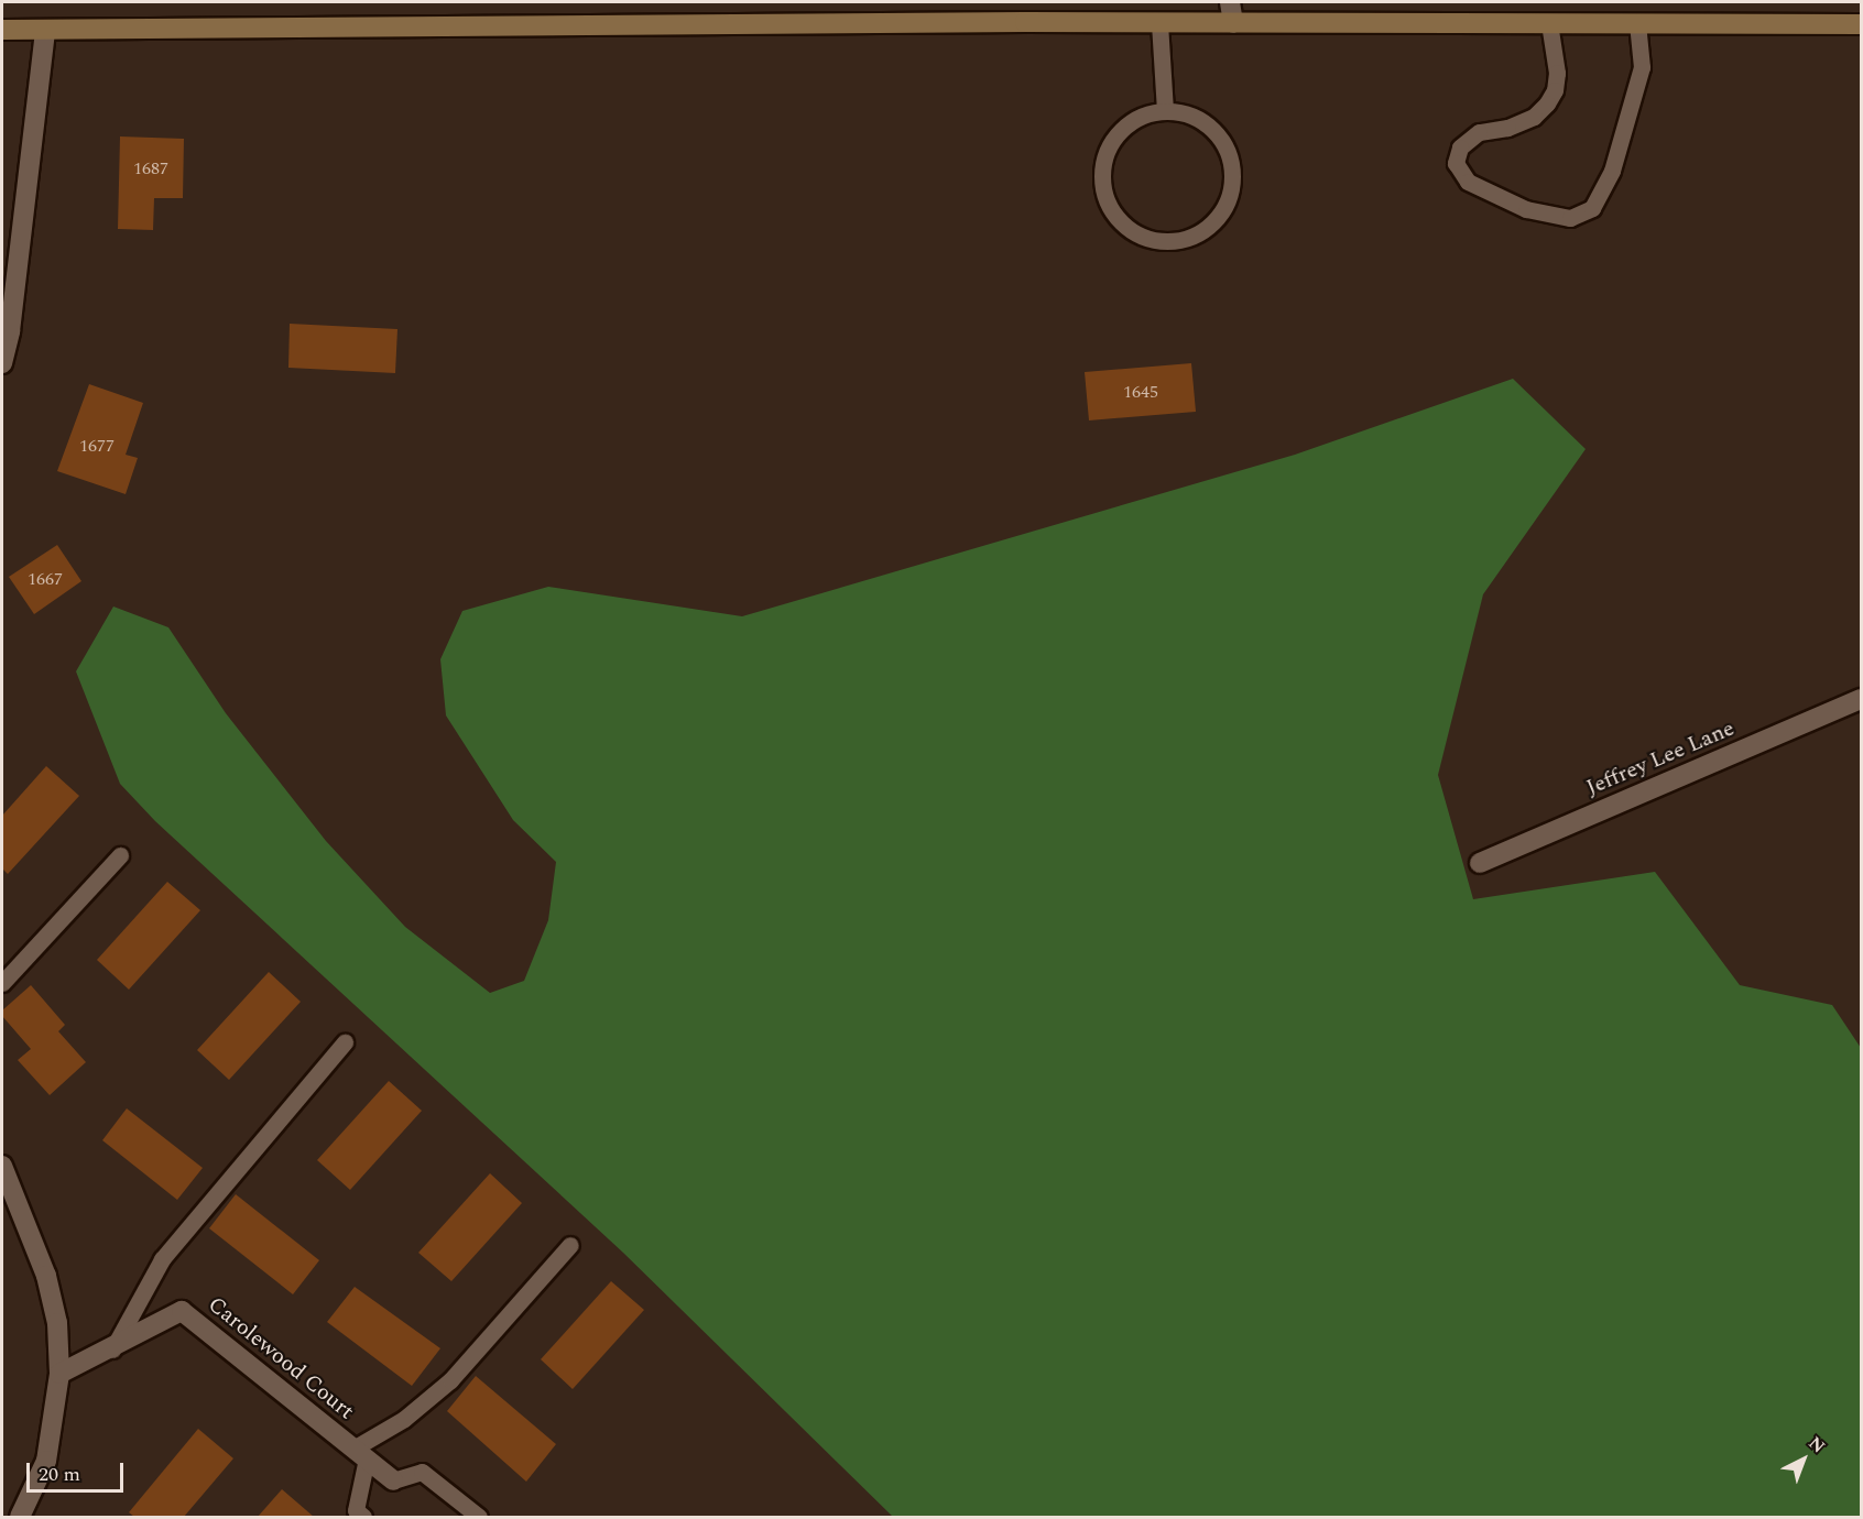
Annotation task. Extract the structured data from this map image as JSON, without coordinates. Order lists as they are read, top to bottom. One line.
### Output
{"streets":{"street":["Jeffrey Lee Lane","Carolewood Court"]},"house_numbers":["1687","1645","1677","1667"],"scale_bar":"20 m","north":"top right"}
